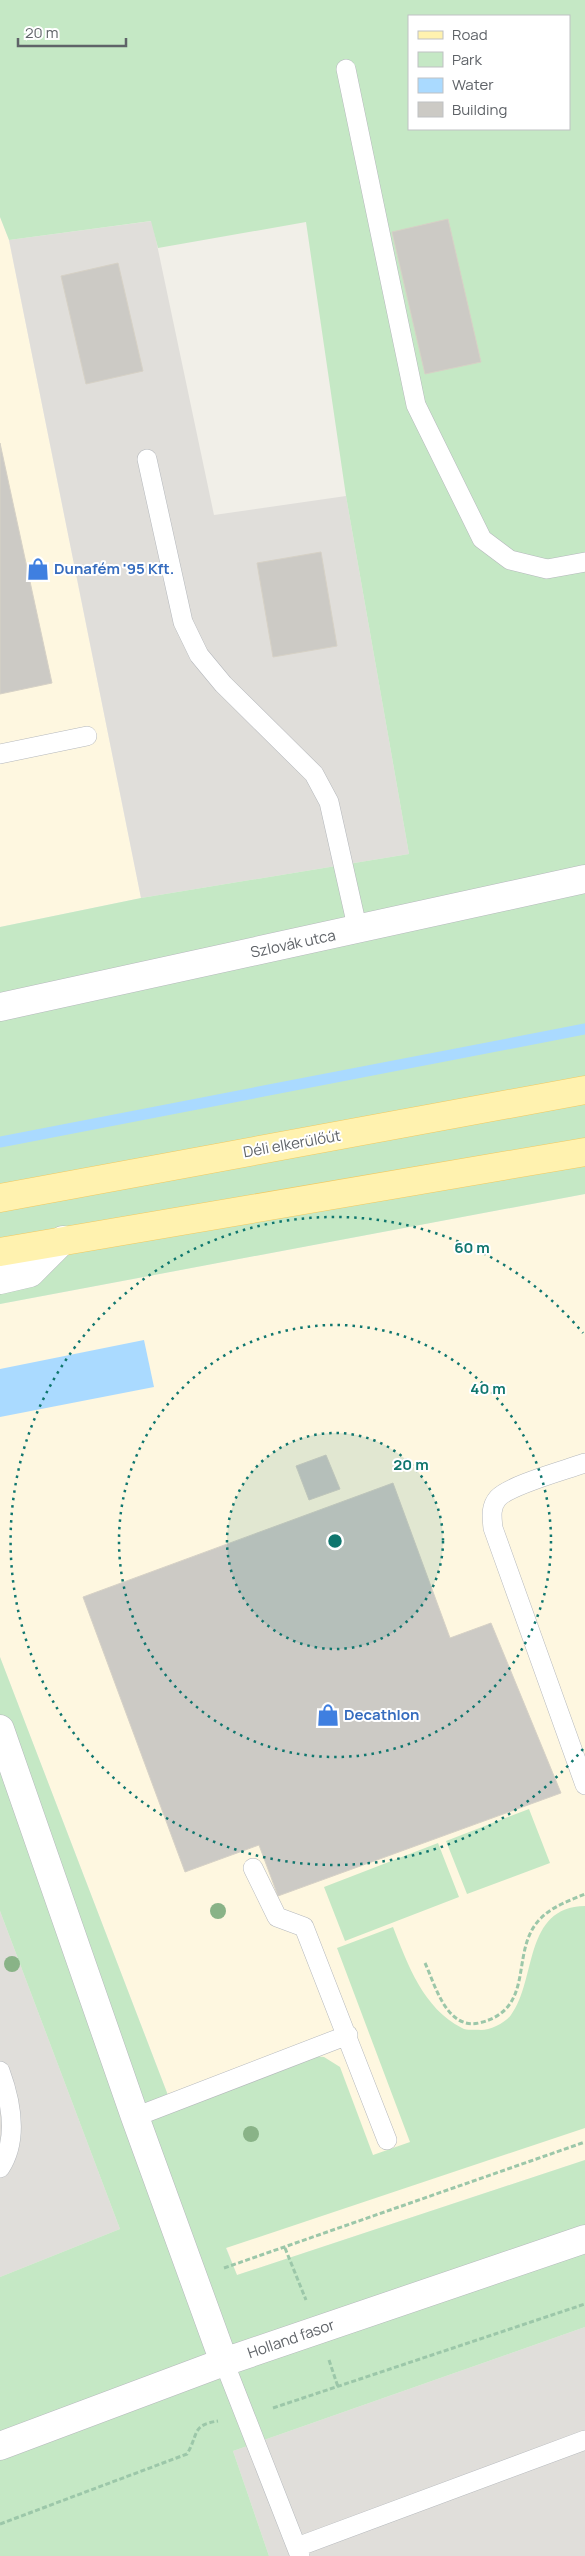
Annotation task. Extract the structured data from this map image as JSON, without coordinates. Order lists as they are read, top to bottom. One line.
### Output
{"streets":{"main road":["Déli elkerülőút"],"street":["Szlovák utca","Holland fasor"]},"places":{"shop":["Dunafém '95 Kft.","Decathlon"]},"legend":["Road","Park","Water","Building"],"scale_bar":"20 m","rings":["60 m","40 m","20 m"]}
